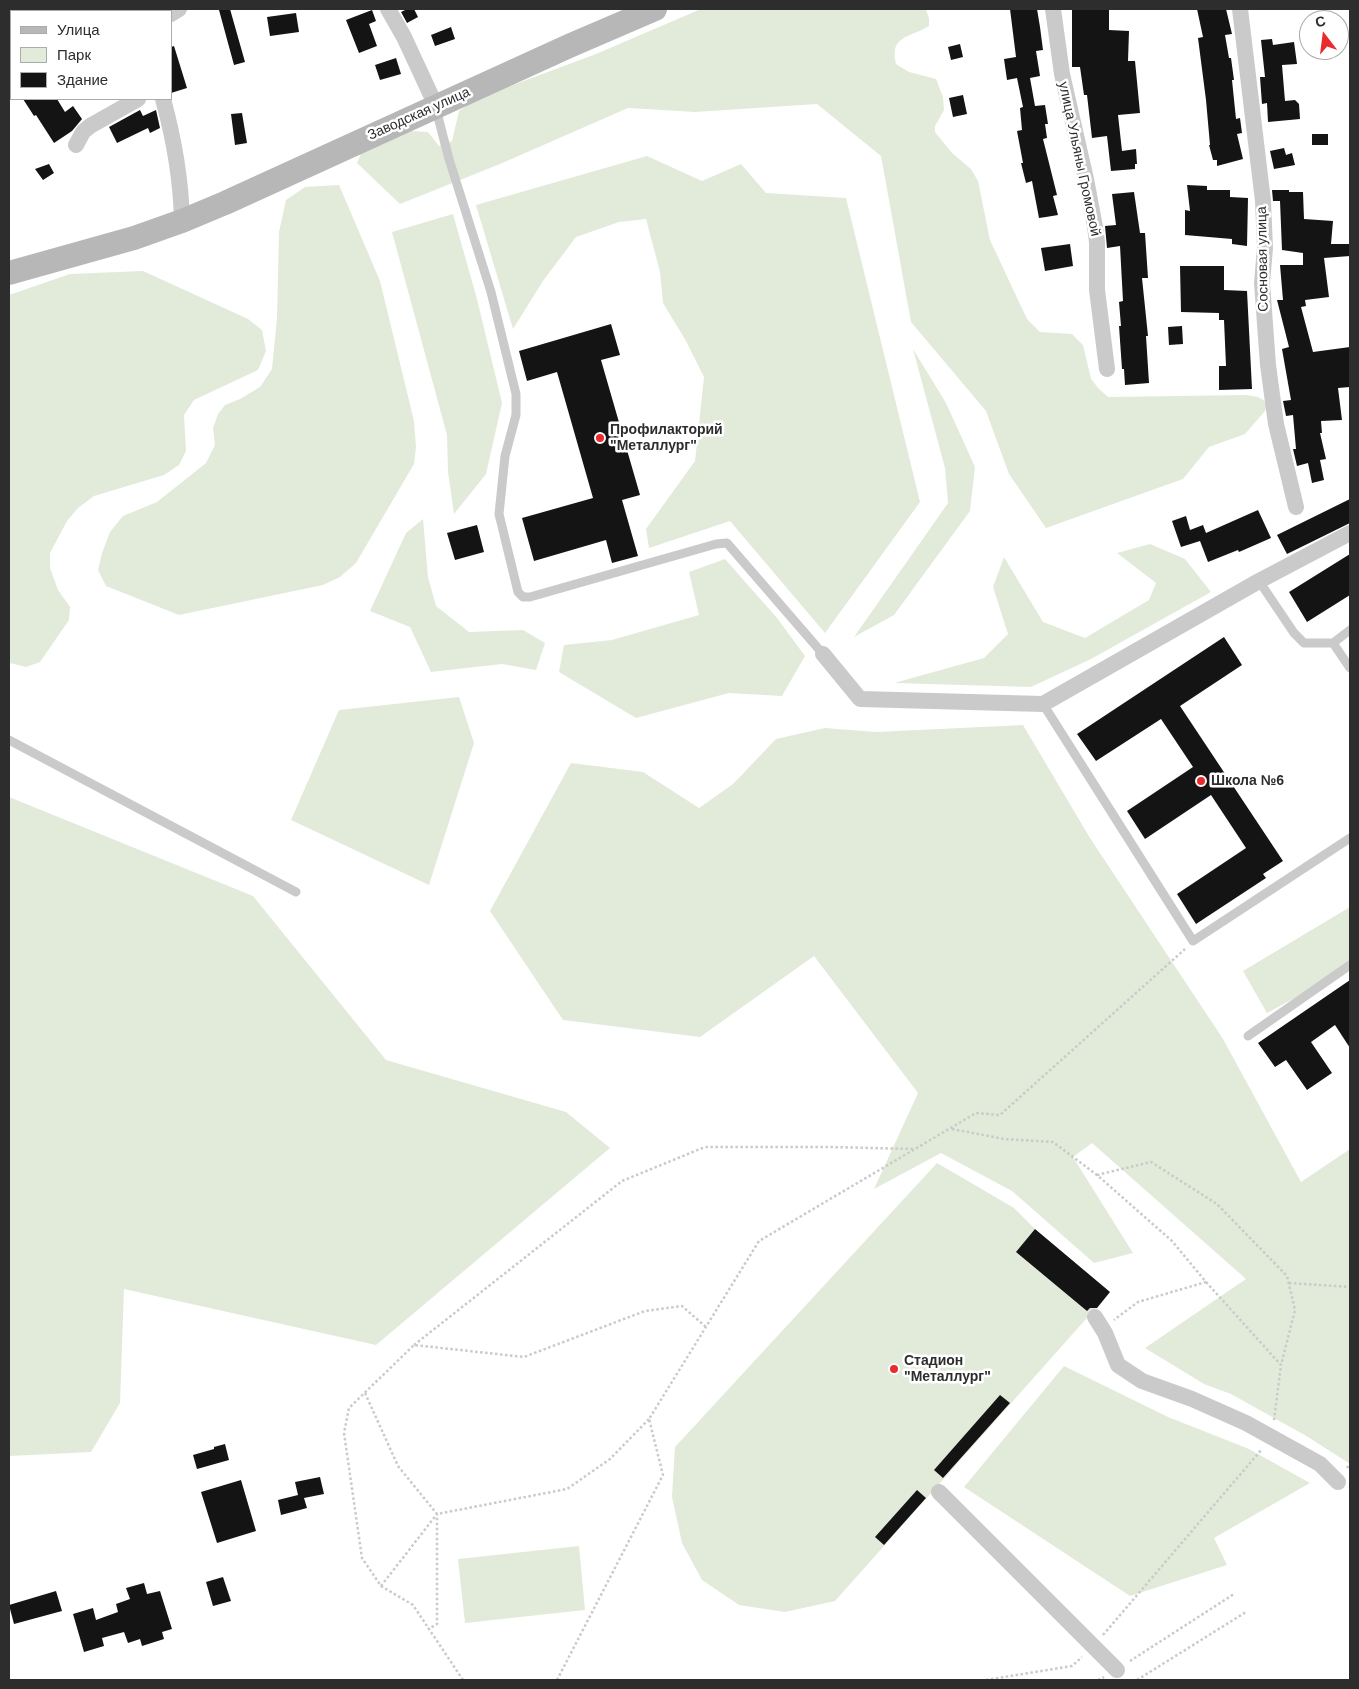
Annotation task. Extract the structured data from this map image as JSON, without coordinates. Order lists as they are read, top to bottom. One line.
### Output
{"streets":{"street":["Заводская улица","улица Ульяны Громовой","Сосновая улица"]},"places":["Профилакторий \"Металлург\"","Школа №6","Стадион \"Металлург\""],"legend":["Улица","Парк","Здание"],"north":"top"}
